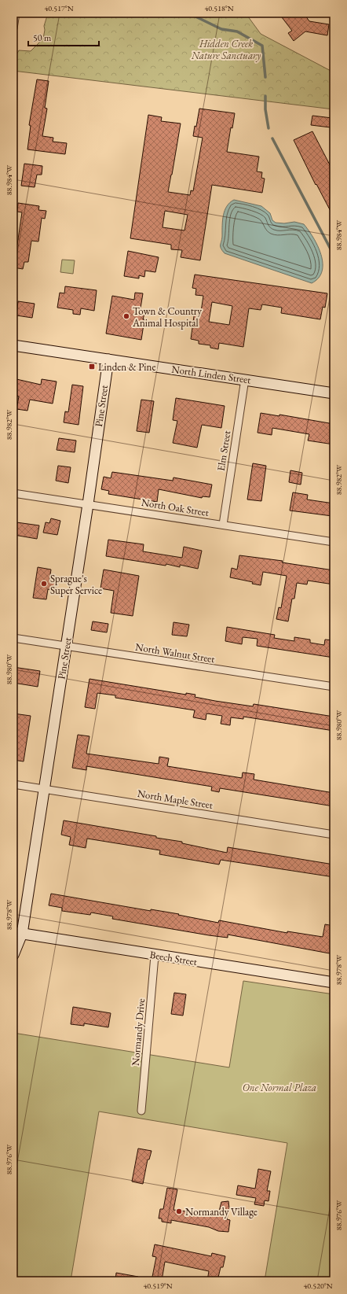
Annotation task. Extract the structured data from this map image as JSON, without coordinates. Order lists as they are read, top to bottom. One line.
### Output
{"streets":{"main road":["North Linden Street","Pine Street","Beech Street"],"street":["Elm Street","North Oak Street","North Walnut Street","North Maple Street","Normandy Drive"]},"crossings":[["North Linden Street","Pine Street"],["North Linden Street","Elm Street"],["Pine Street","North Oak Street"],["Pine Street","North Walnut Street"],["Pine Street","North Maple Street"],["Pine Street","Beech Street"],["Elm Street","North Oak Street"],["Beech Street","Normandy Drive"]],"parks":["Hidden Creek Nature Sanctuary","One Normal Plaza"],"places":{"other":["Town & Country Animal Hospital","Sprague's Super Service","Normandy Village"],"transit":["Linden & Pine"]},"scale_bar":"50 m","coordinates":["40.517°N","40.518°N","88.984°W","88.982°W","88.980°W","88.978°W","88.976°W","40.519°N","40.520°N"]}
